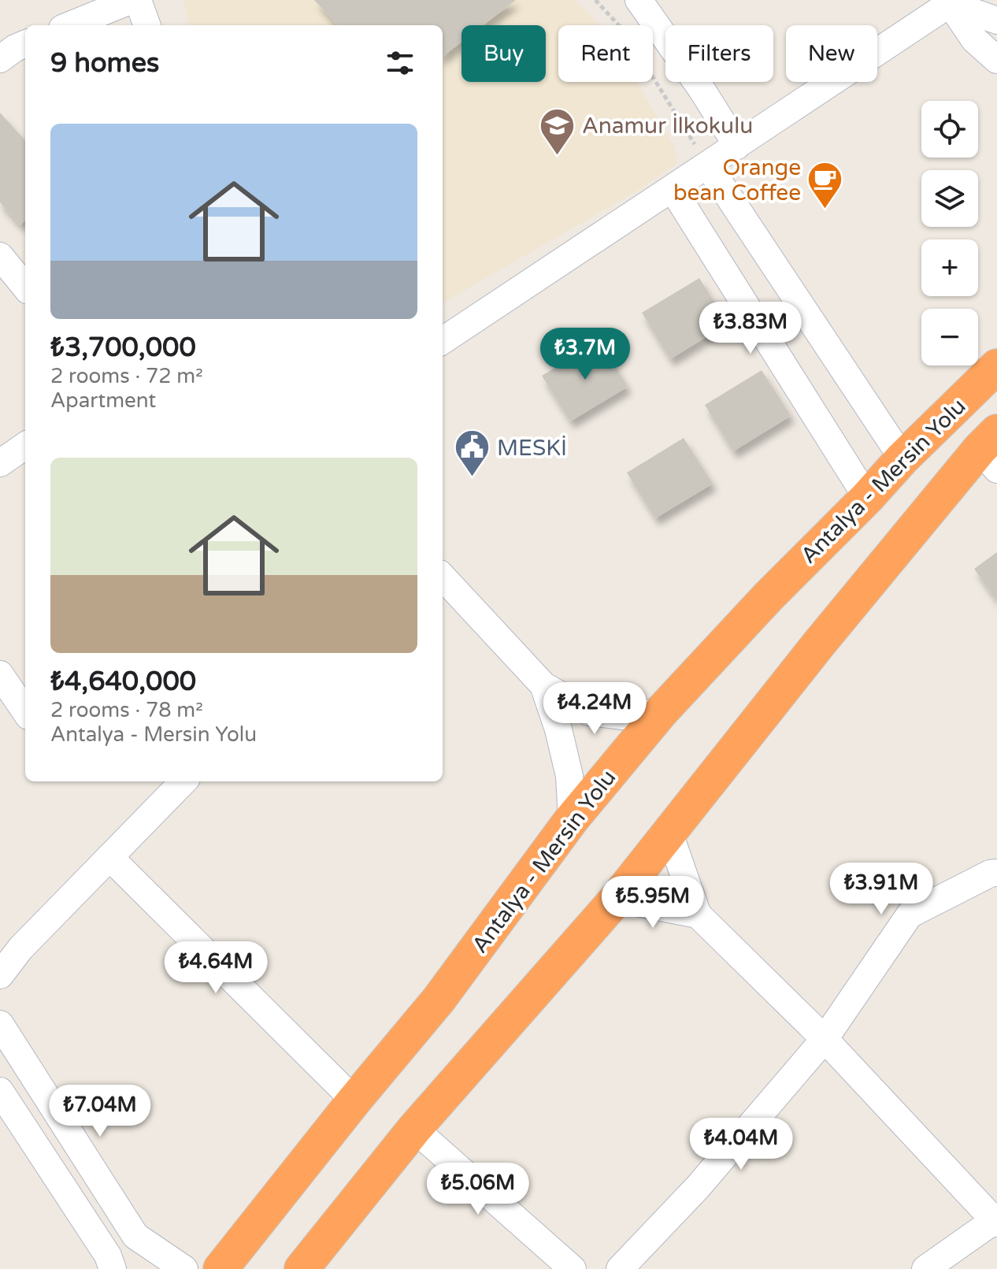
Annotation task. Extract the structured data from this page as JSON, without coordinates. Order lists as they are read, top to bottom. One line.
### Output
{"streets":{"highway":["Antalya - Mersin Yolu"]},"places":{"school or university":["Anamur İlkokulu"],"cafe":["Orange bean Coffee"],"public building":["MESKİ"]},"page":{"chip":["Buy","Rent","Filters","New"],"heading":"9 homes","map_buttons":["+","−"],"list":[{"name":"₺3,700,000","note":"2 rooms · 72 m² · Apartment"},{"name":"₺4,640,000","note":"2 rooms · 78 m² · Antalya - Mersin Yolu"}],"price":["₺3.83M","₺3.7M","₺4.24M","₺3.91M","₺5.95M","₺4.64M","₺7.04M","₺4.04M","₺5.06M"]}}
